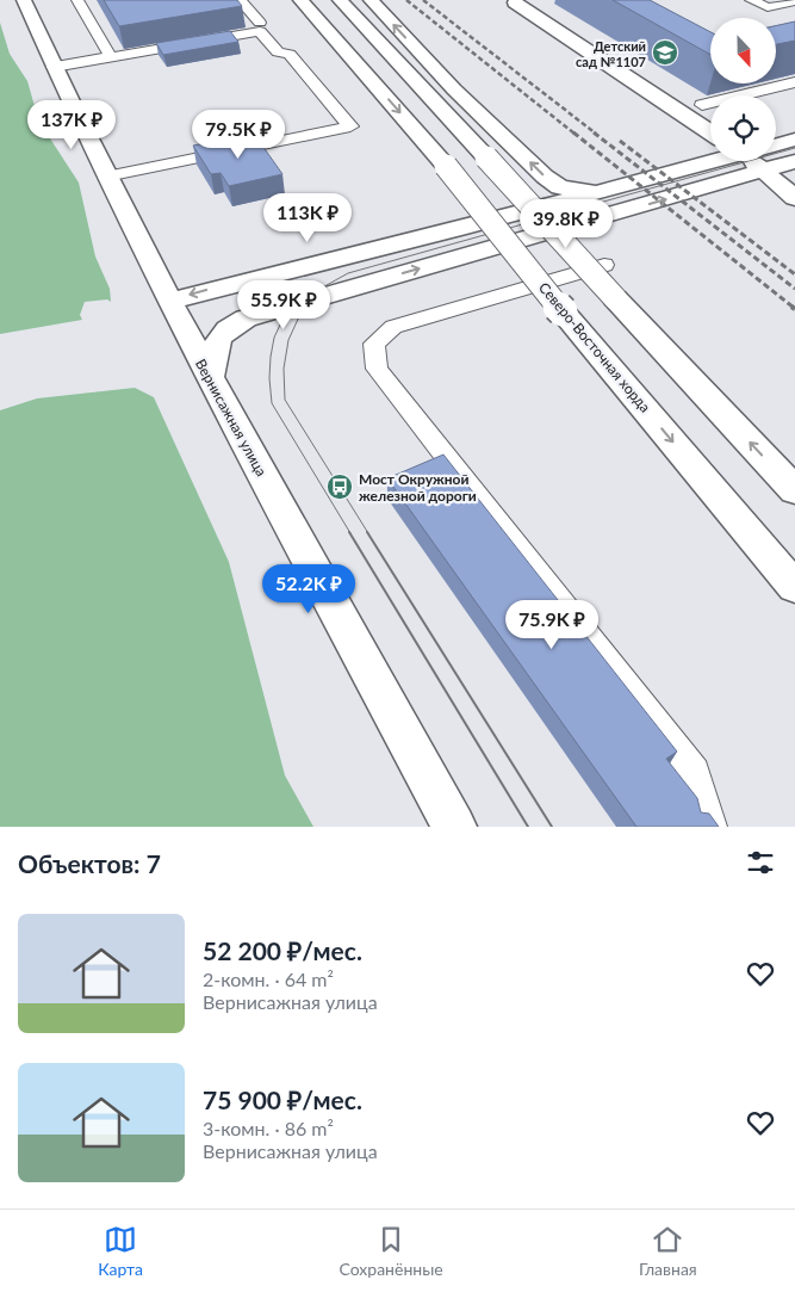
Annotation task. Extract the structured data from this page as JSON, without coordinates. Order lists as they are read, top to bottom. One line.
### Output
{"streets":{"main road":["Северо-Восточная хорда","Вернисажная улица"]},"places":{"school or university":["Детский сад №1107"],"bus stop":["Мост Окружной железной дороги"]},"north":"bottom","page":{"price":["137K ₽","79.5K ₽","113K ₽","39.8K ₽","55.9K ₽","52.2K ₽","75.9K ₽"],"heading":"Объектов: 7","list":[{"name":"52 200 ₽/мес.","note":"2-комн. · 64 m² · Вернисажная улица"},{"name":"75 900 ₽/мес.","note":"3-комн. · 86 m² · Вернисажная улица"}],"tabs":["Карта","Сохранённые","Главная"]}}
